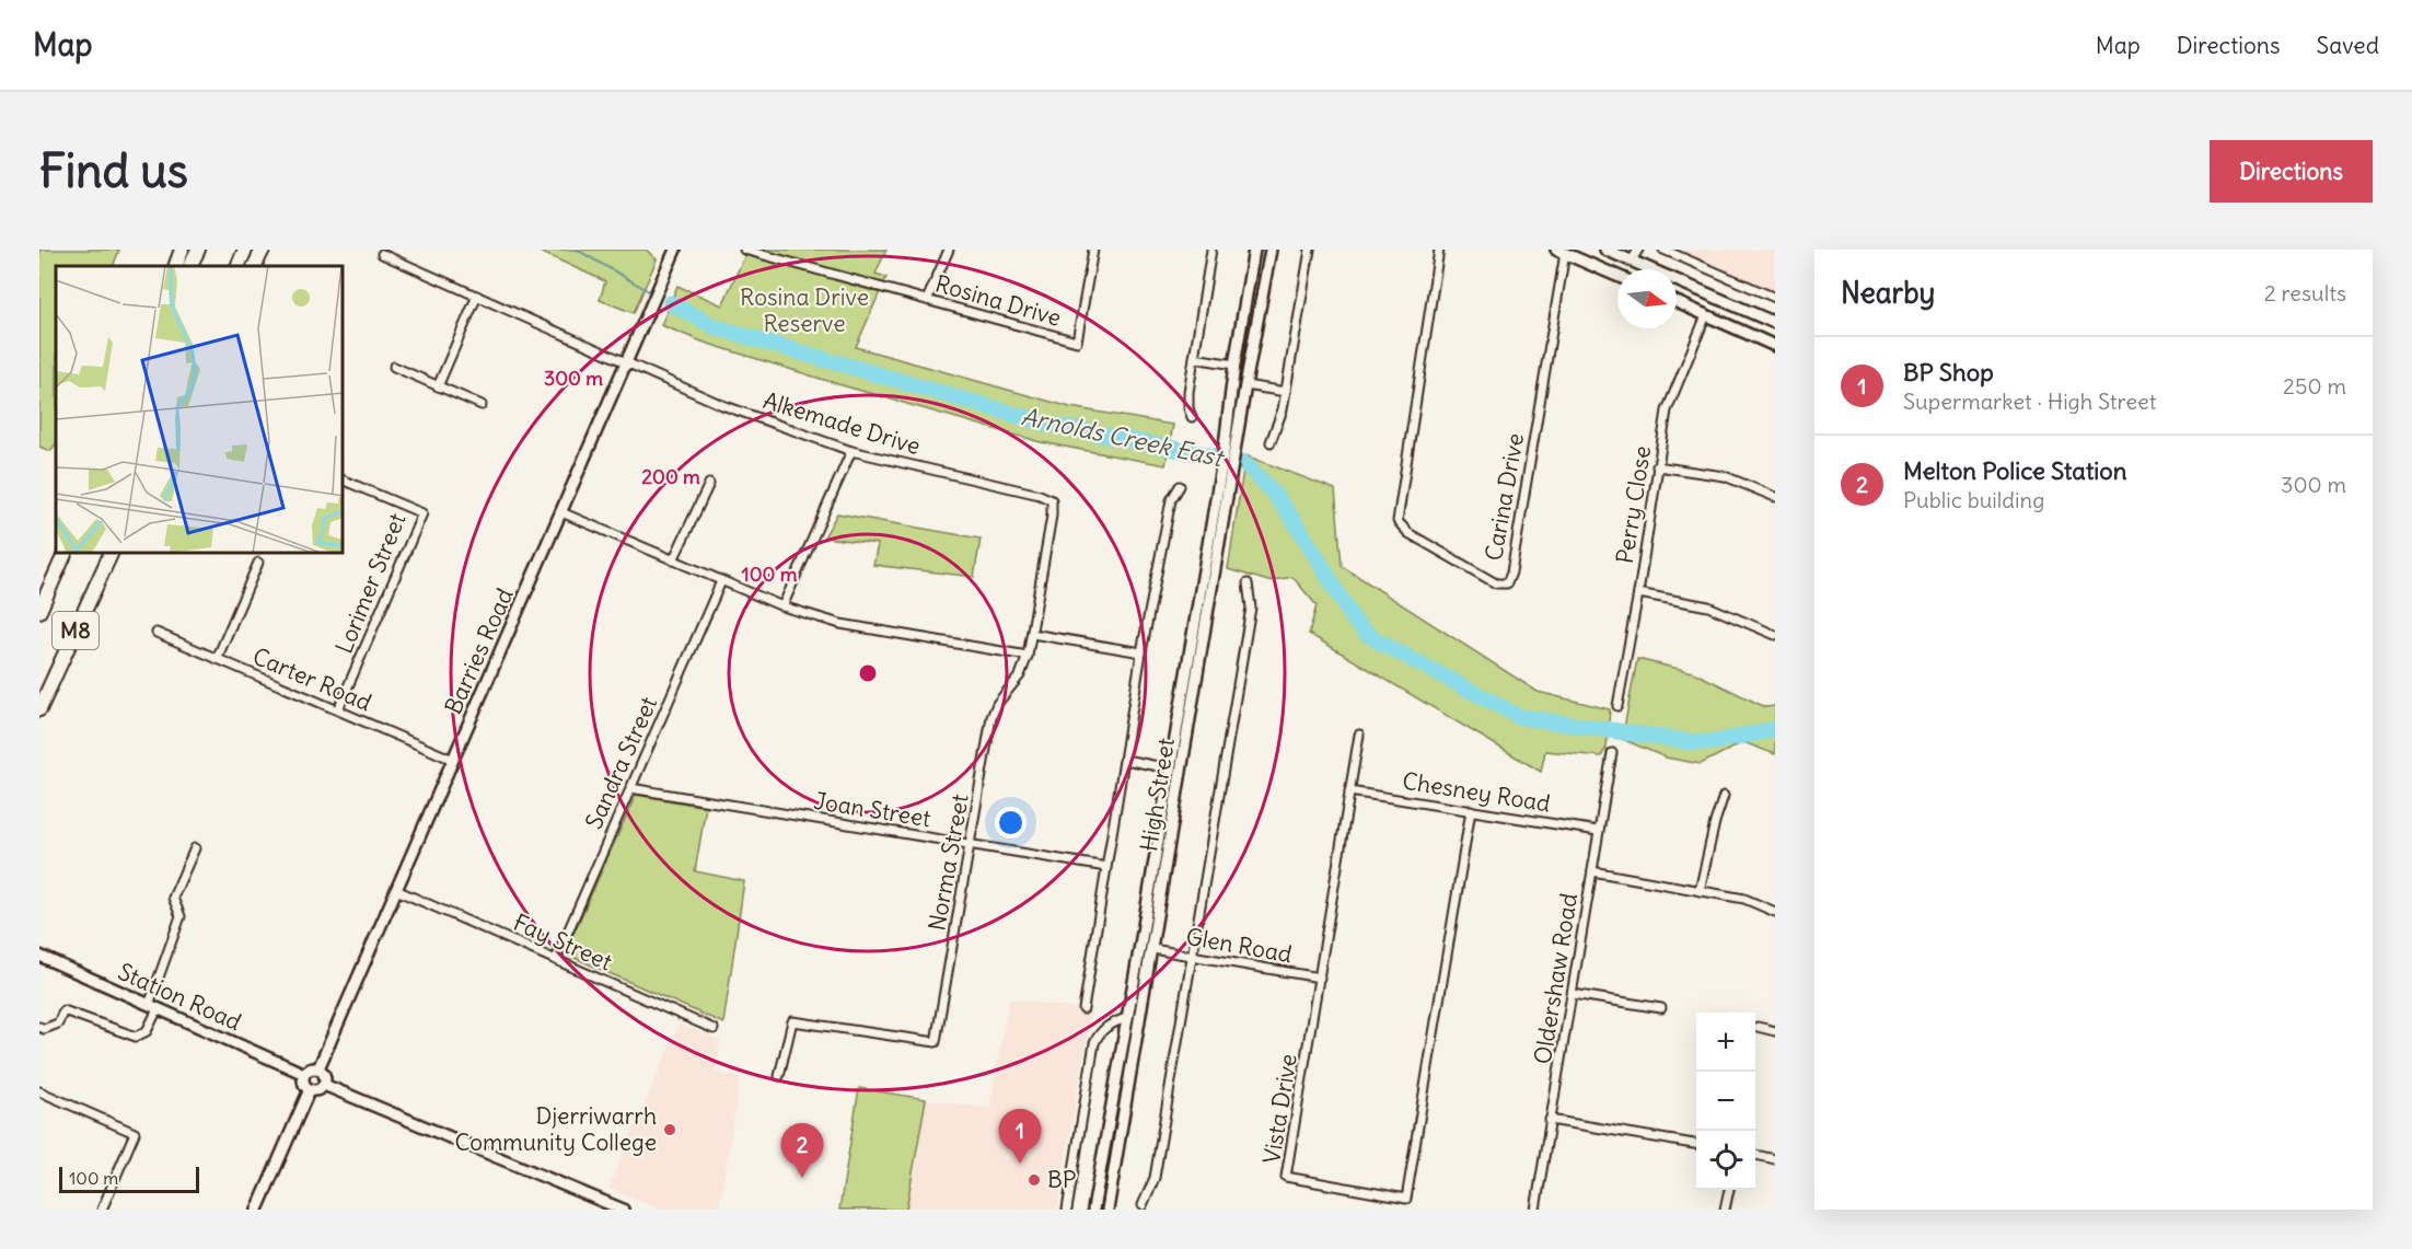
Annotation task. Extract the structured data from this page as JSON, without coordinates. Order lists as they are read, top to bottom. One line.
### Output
{"streets":{"highway":["M8"],"street":["Rosina Drive","Alkemade Drive","Carina Drive","Perry Close","Lorimer Street","Barries Road","Carter Road","Sandra Street","Chesney Road","High Street","Joan Street","Norma Street","Fay Street","Glen Road","Oldershaw Road","Station Road","Vista Drive"]},"crossings":[["Alkemade Drive","Barries Road"],["Alkemade Drive","Norma Street"],["Lorimer Street","Carter Road"],["Barries Road","Carter Road"],["Barries Road","Fay Street"],["Barries Road","Station Road"],["Sandra Street","Joan Street"],["Sandra Street","Fay Street"],["Chesney Road","Oldershaw Road"],["Chesney Road","Vista Drive"],["High Street","Joan Street"],["High Street","Glen Road"],["Joan Street","Norma Street"],["Glen Road","Vista Drive"]],"water":["Arnolds Creek East"],"parks":["Rosina Drive Reserve"],"places":["Djerriwarrh Community College","BP"],"scale_bar":"100 m","north":"right","page":{"header":"Map","nav":["Map","Directions","Saved"],"buttons":"Directions","title":"Find us","heading":["Nearby","2 results"],"list":[{"mark":"1","name":"BP Shop","note":"Supermarket · High Street","value":"250 m"},{"mark":"2","name":"Melton Police Station","note":"Public building","value":"300 m"}],"map_buttons":["+","−"],"pins":["1","2"],"scale":"100 m"},"rings":["300 m","200 m","100 m"]}
